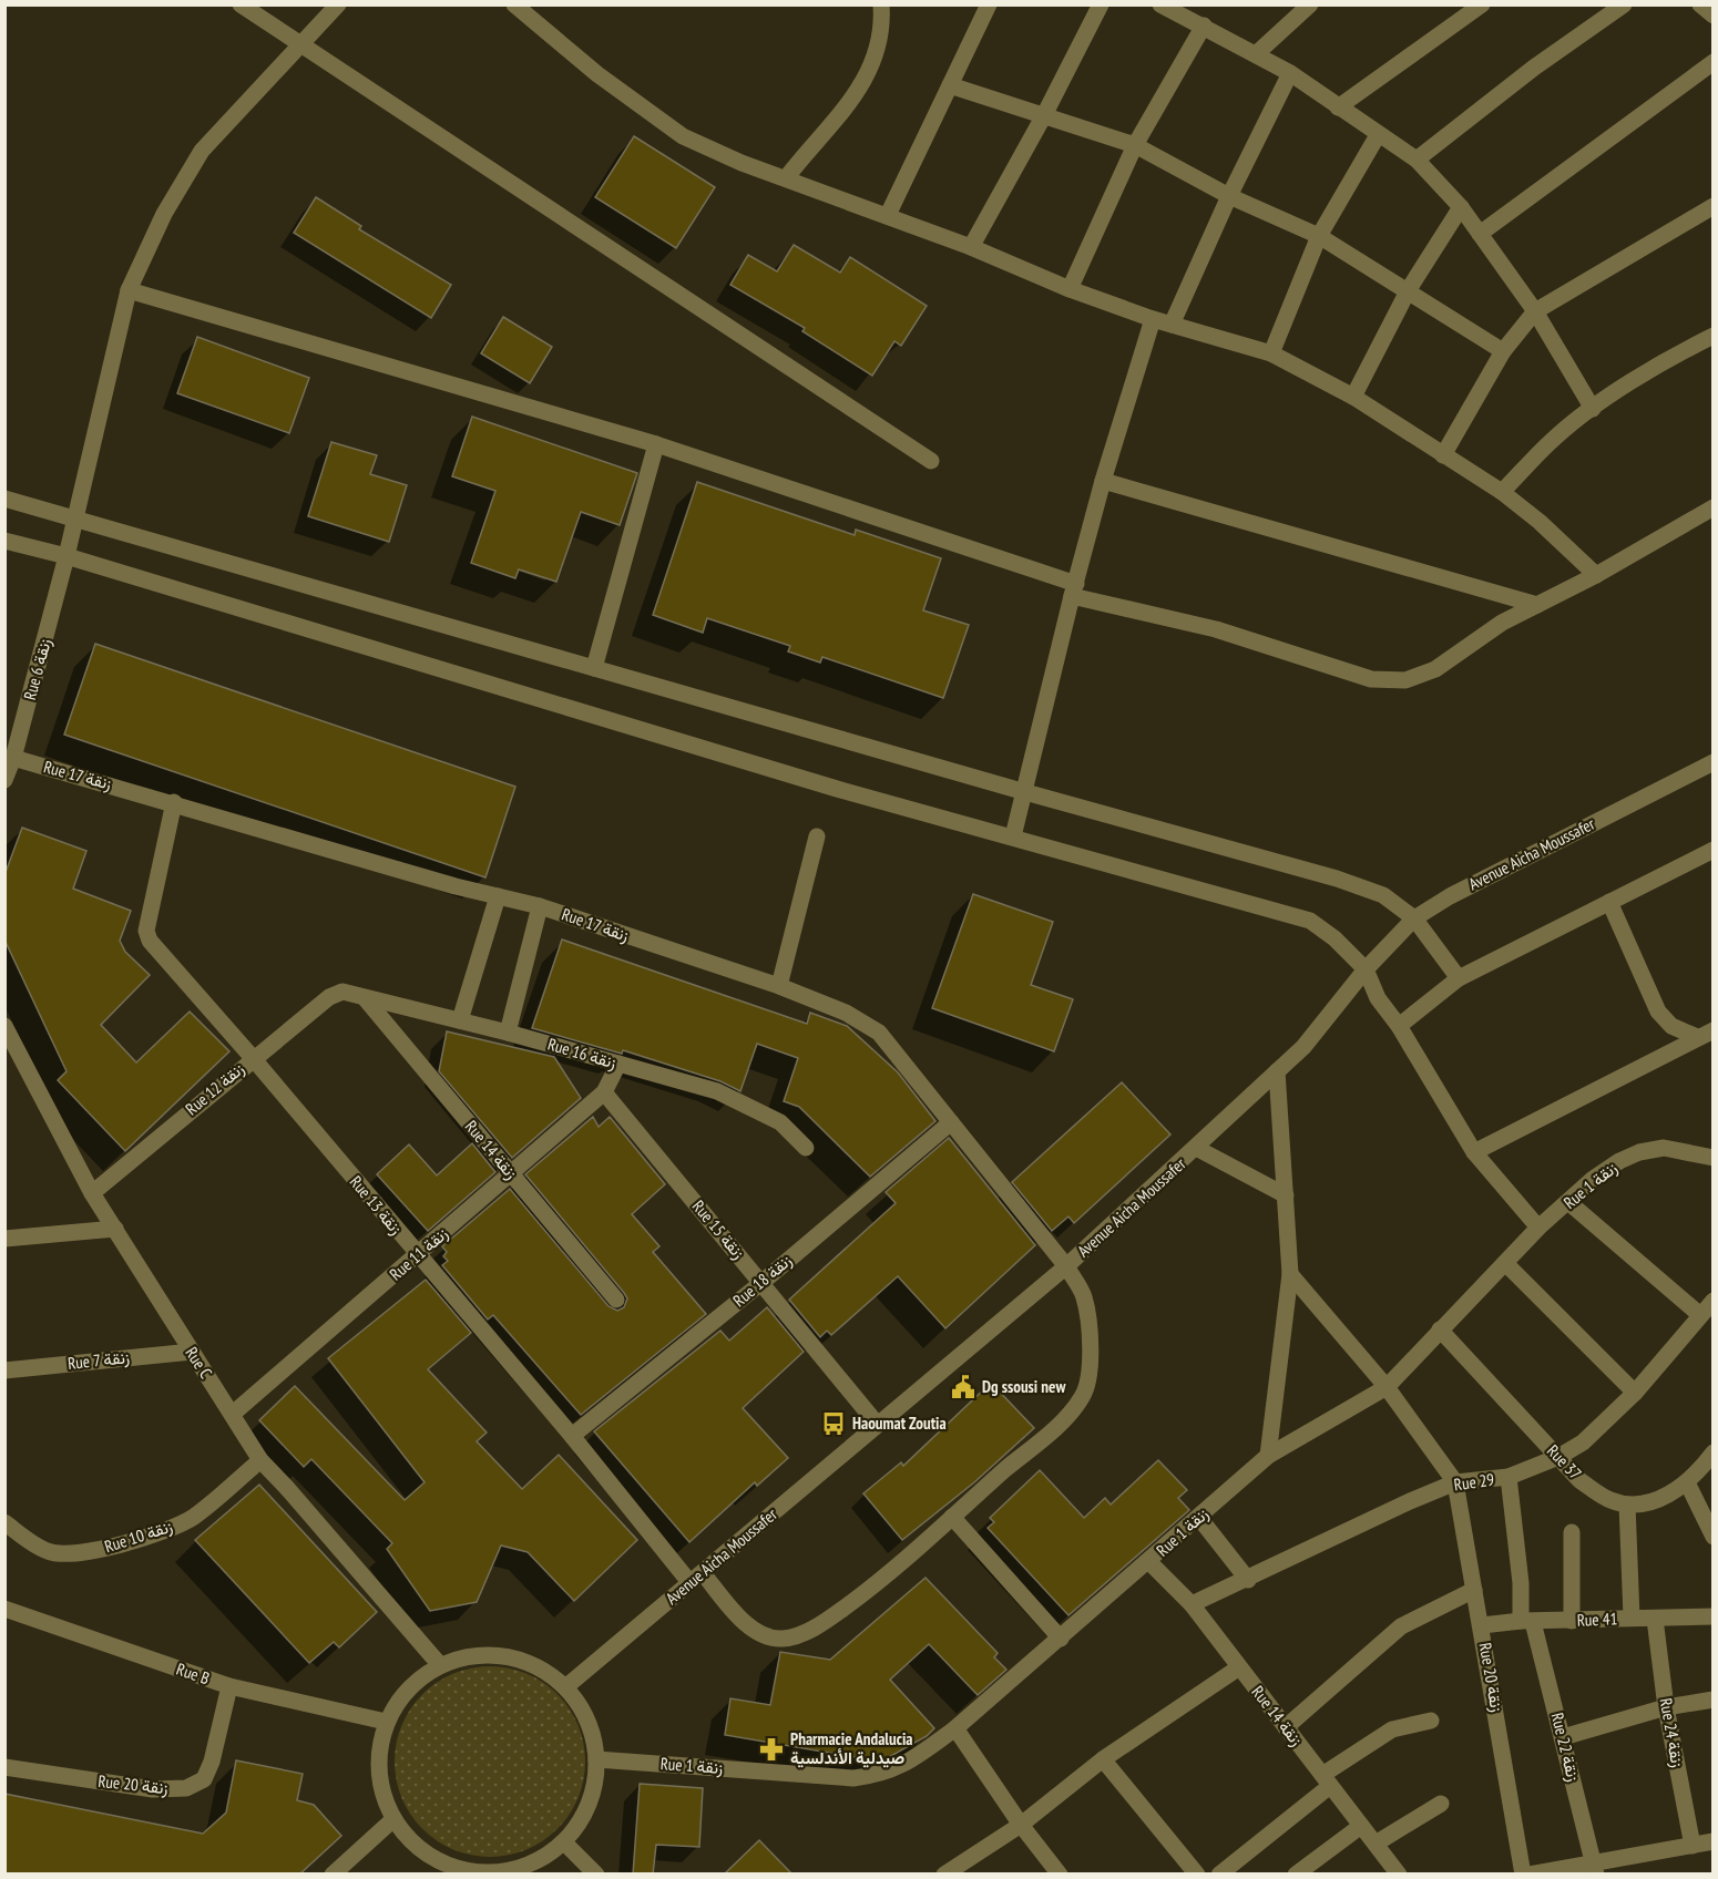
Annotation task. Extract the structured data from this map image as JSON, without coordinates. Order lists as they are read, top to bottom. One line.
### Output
{"streets":{"street":["Rue 6 زنقة","Rue 17 زنقة","Avenue Aicha Moussafer","Rue 16 زنقة","Rue 12 زنقة","Rue 14 زنقة","Rue 1 زنقة","Rue 13 زنقة","Rue 15 زنقة","Rue 11 زنقة","Rue 18 زنقة","Rue 7 زنقة","Rue C","Rue 37","Rue 29","Rue 10 زنقة","Rue 41","Rue B","Rue 20 زنقة","Rue 24 زنقة","Rue 22 زنقة"]},"crossings":[["Rue 6 زنقة","Rue 17 زنقة"],["Rue 17 زنقة","Avenue Aicha Moussafer"],["Rue 17 زنقة","Rue 13 زنقة"],["Rue 17 زنقة","Rue 18 زنقة"],["Avenue Aicha Moussafer","Rue 1 زنقة"],["Avenue Aicha Moussafer","Rue 13 زنقة"],["Avenue Aicha Moussafer","Rue 15 زنقة"],["Avenue Aicha Moussafer","Rue C"],["Avenue Aicha Moussafer","Rue B"],["Rue 16 زنقة","Rue 12 زنقة"],["Rue 16 زنقة","Rue 14 زنقة"],["Rue 12 زنقة","Rue 13 زنقة"],["Rue 12 زنقة","Rue C"],["Rue 14 زنقة","Rue 1 زنقة"],["Rue 14 زنقة","Rue 11 زنقة"],["Rue 14 زنقة","Rue 29"],["Rue 1 زنقة","Rue C"],["Rue 1 زنقة","Rue 37"],["Rue 1 زنقة","Rue B"],["Rue 13 زنقة","Rue 11 زنقة"],["Rue 13 زنقة","Rue 18 زنقة"],["Rue 15 زنقة","Rue 11 زنقة"],["Rue 15 زنقة","Rue 18 زنقة"],["Rue 11 زنقة","Rue C"],["Rue 7 زنقة","Rue C"],["Rue C","Rue 10 زنقة"],["Rue C","Rue B"],["Rue 37","Rue 29"],["Rue 29","Rue 20 زنقة"],["Rue 29","Rue 22 زنقة"],["Rue 41","Rue 20 زنقة"],["Rue 41","Rue 24 زنقة"],["Rue 41","Rue 22 زنقة"],["Rue B","Rue 20 زنقة"]],"places":{"public building":["Dg ssousi new"],"bus stop":["Haoumat Zoutia"],"pharmacy":["Pharmacie Andalucia صيدلية الأندلسية"]}}
